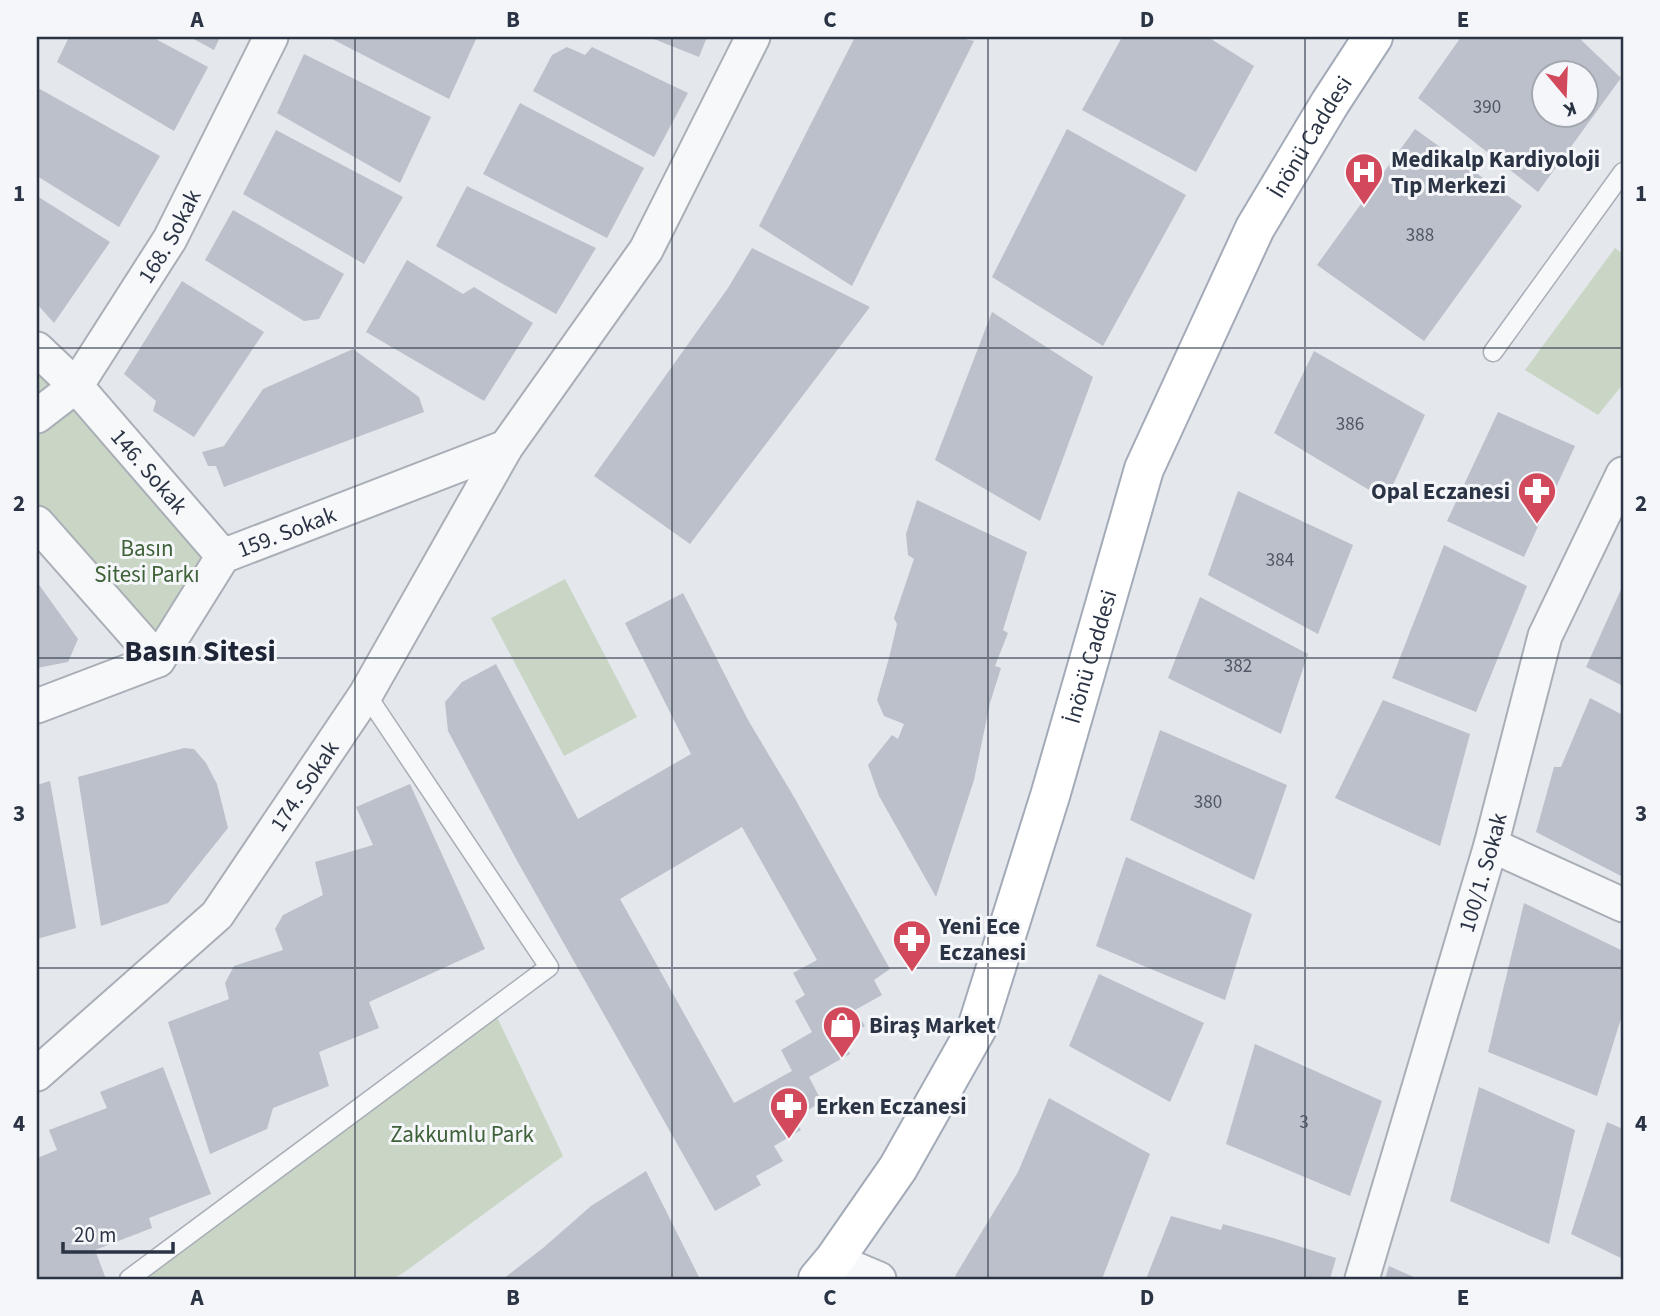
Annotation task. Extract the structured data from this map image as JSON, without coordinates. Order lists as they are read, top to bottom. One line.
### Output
{"streets":{"main road":["İnönü Caddesi"],"street":["168. Sokak","146. Sokak","159. Sokak","174. Sokak","100/1. Sokak"]},"crossings":[["168. Sokak","146. Sokak"],["146. Sokak","159. Sokak"],["159. Sokak","174. Sokak"]],"districts":["Basın Sitesi"],"parks":["Basın Sitesi Parkı","Zakkumlu Park"],"places":{"hospital":["Medikalp Kardiyoloji Tıp Merkezi"],"pharmacy":["Opal Eczanesi","Yeni Ece Eczanesi","Erken Eczanesi"],"shop":["Biraş Market"]},"house_numbers":["390","388","386","384","382","380","3"],"scale_bar":"20 m","north":"bottom","grid":{"columns":["A","B","C","D","E"],"rows":["1","2","3","4"]}}
